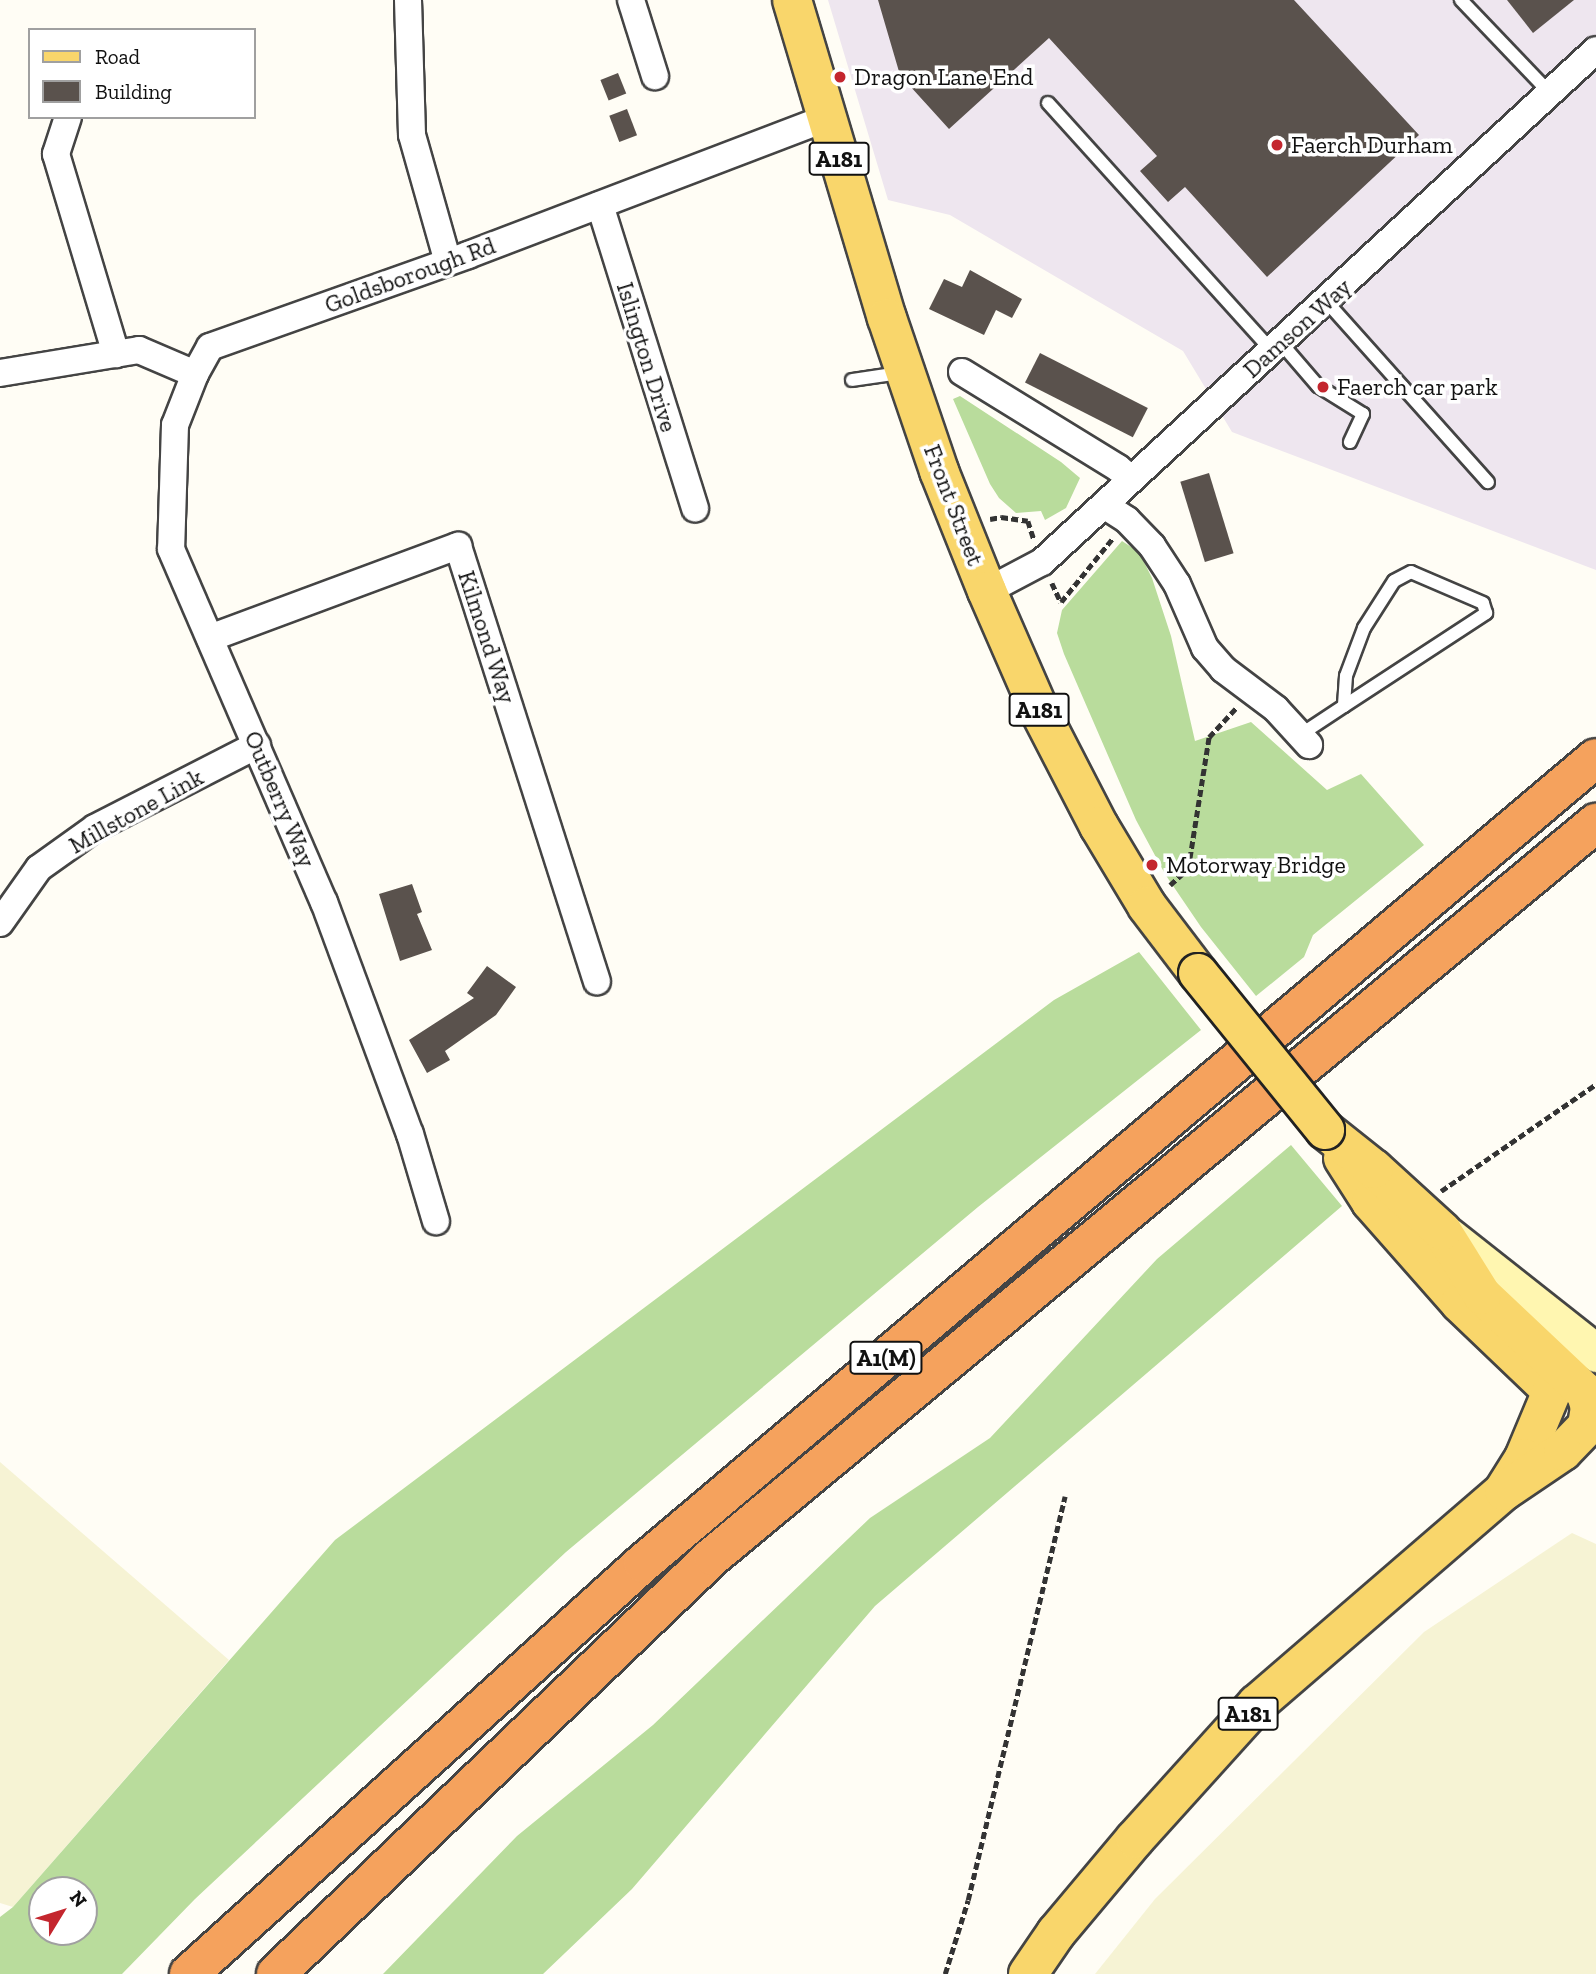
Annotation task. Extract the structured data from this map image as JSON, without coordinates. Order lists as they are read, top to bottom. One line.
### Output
{"streets":{"highway":["A1(M)"],"main road":["A181","Front Street"],"street":["Goldsborough Rd","Damson Way","Islington Drive","Kilmond Way","Outberry Way","Millstone Link"]},"crossings":[["A181","Front Street"],["Goldsborough Rd","Islington Drive"],["Goldsborough Rd","Front Street"],["Goldsborough Rd","Outberry Way"],["Damson Way","Front Street"],["Kilmond Way","Outberry Way"],["Outberry Way","Millstone Link"]],"places":["Dragon Lane End","Faerch Durham","Faerch car park","Motorway Bridge"],"legend":["Road","Building"],"north":"top right"}
